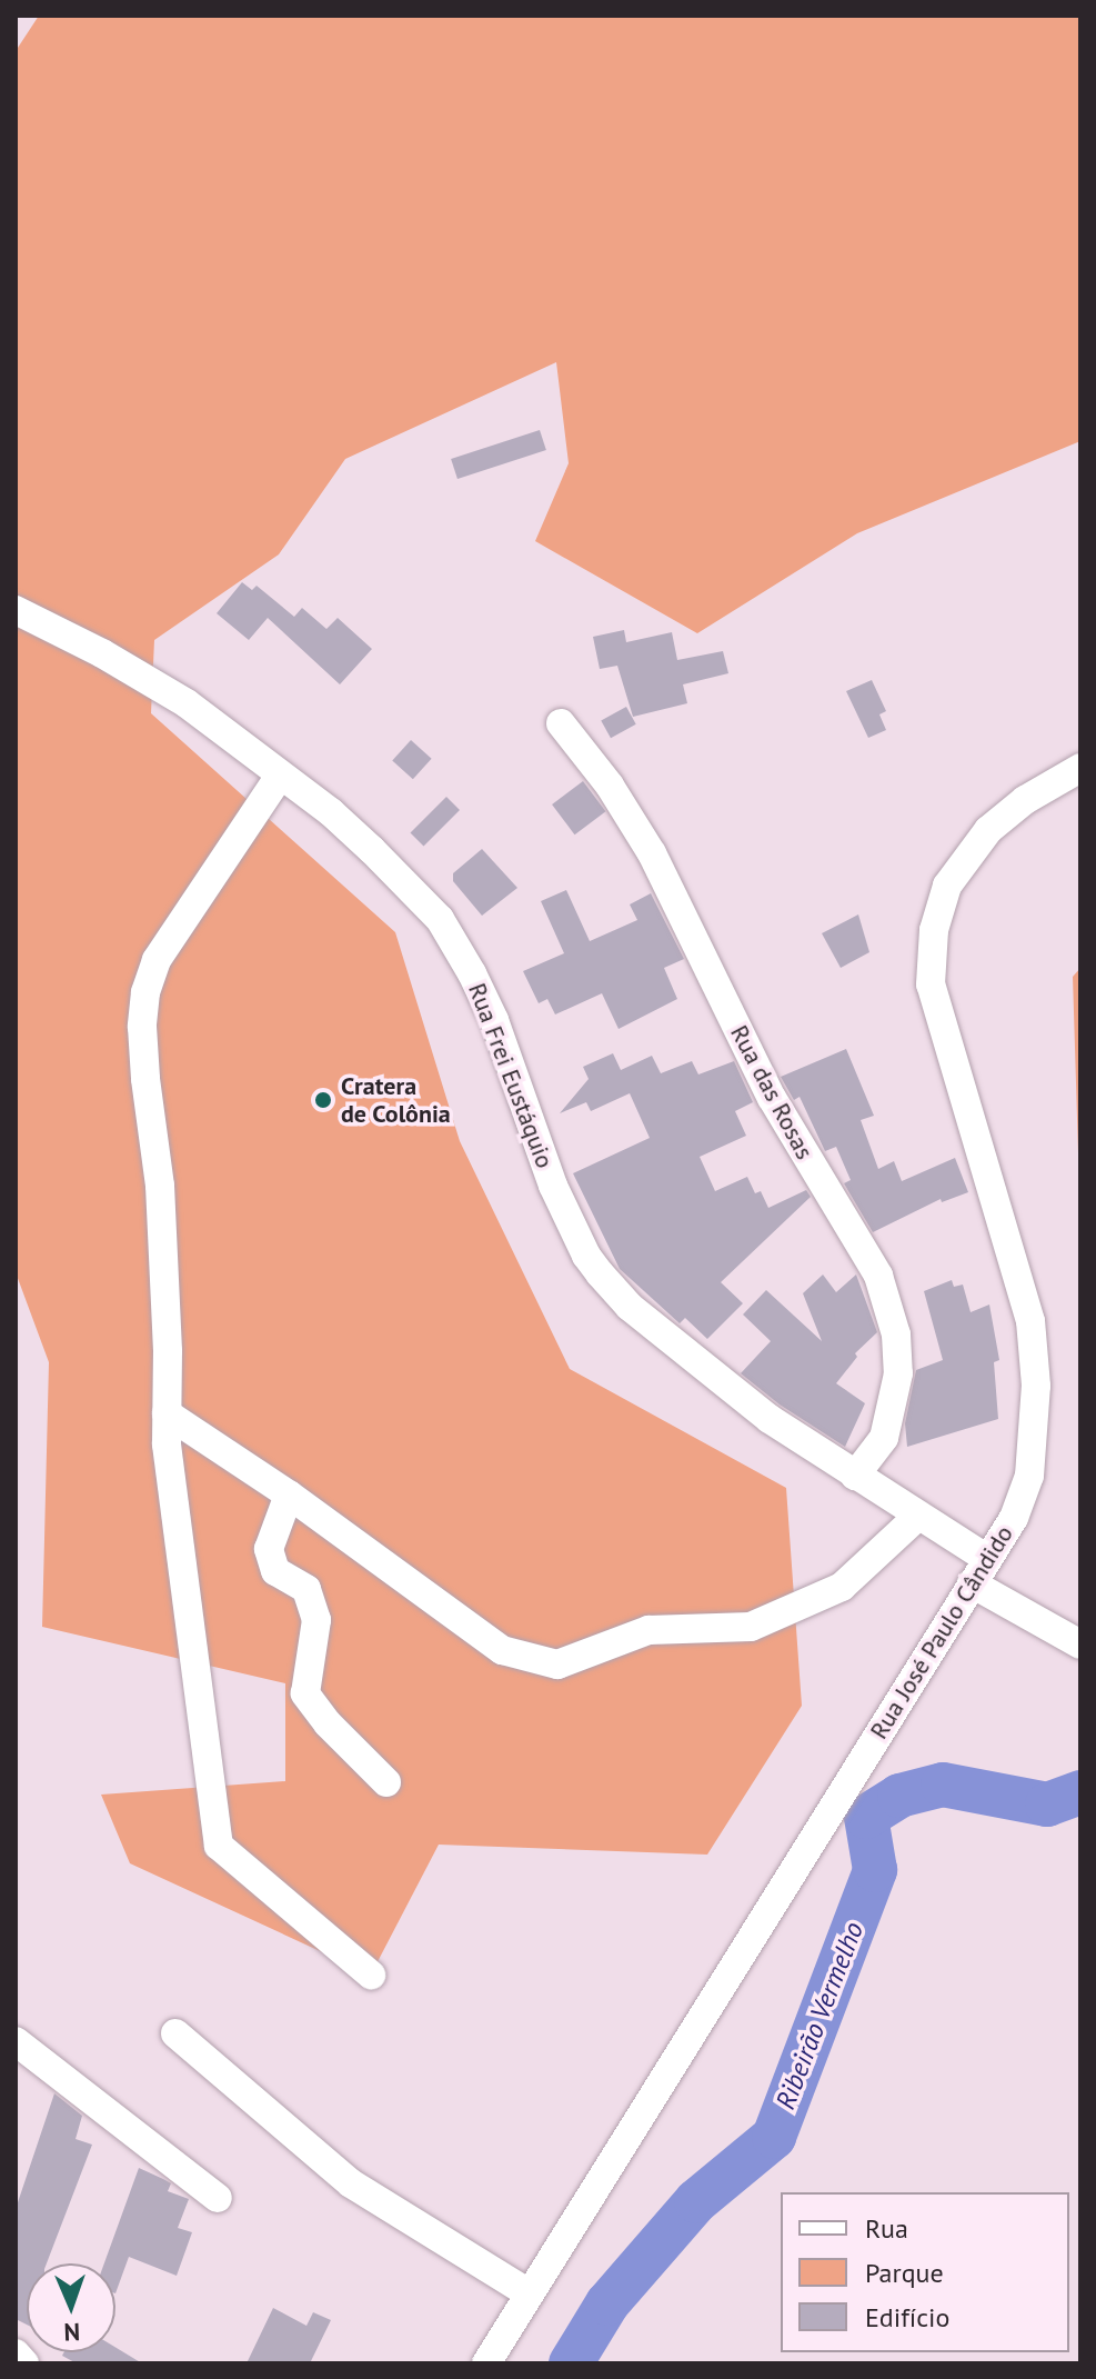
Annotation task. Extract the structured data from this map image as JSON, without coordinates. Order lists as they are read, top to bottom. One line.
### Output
{"streets":{"street":["Rua Frei Eustáquio","Rua das Rosas","Rua José Paulo Cândido"]},"crossings":[["Rua Frei Eustáquio","Rua das Rosas"],["Rua Frei Eustáquio","Rua José Paulo Cândido"]],"water":["Ribeirão Vermelho"],"places":["Cratera de Colônia"],"legend":["Rua","Parque","Edifício"],"north":"bottom"}
